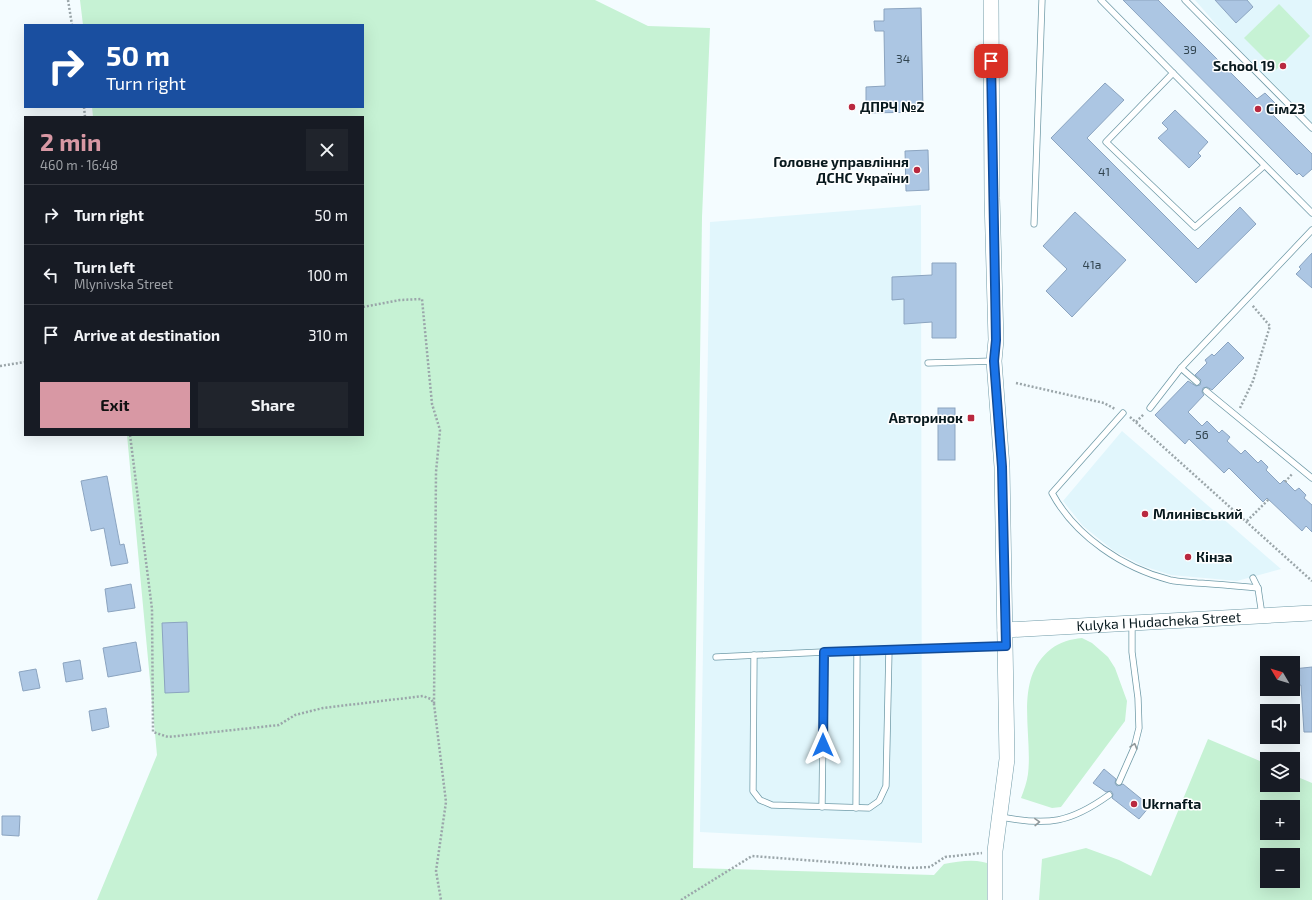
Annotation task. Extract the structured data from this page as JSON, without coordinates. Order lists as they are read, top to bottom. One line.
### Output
{"streets":{"main road":["Kulyka I Hudacheka Street"]},"places":{"other":["School 19","ДПРЧ №2","Сім23","Головне управління ДСНС України","Млинівський","Кінза","Ukrnafta"],"transit":["Авторинок"]},"house_numbers":["39","34","41","41а","56"],"north":"top left","page":{"turn":["50 m","Turn right"],"heading":["2 min","460 m · 16:48"],"list":[{"name":"Turn right","value":"50 m"},{"name":"Turn left","note":"Mlynivska Street","value":"100 m"},{"name":"Arrive at destination","value":"310 m"}],"buttons":["Exit","Share"],"map_buttons":["+","−"]}}
